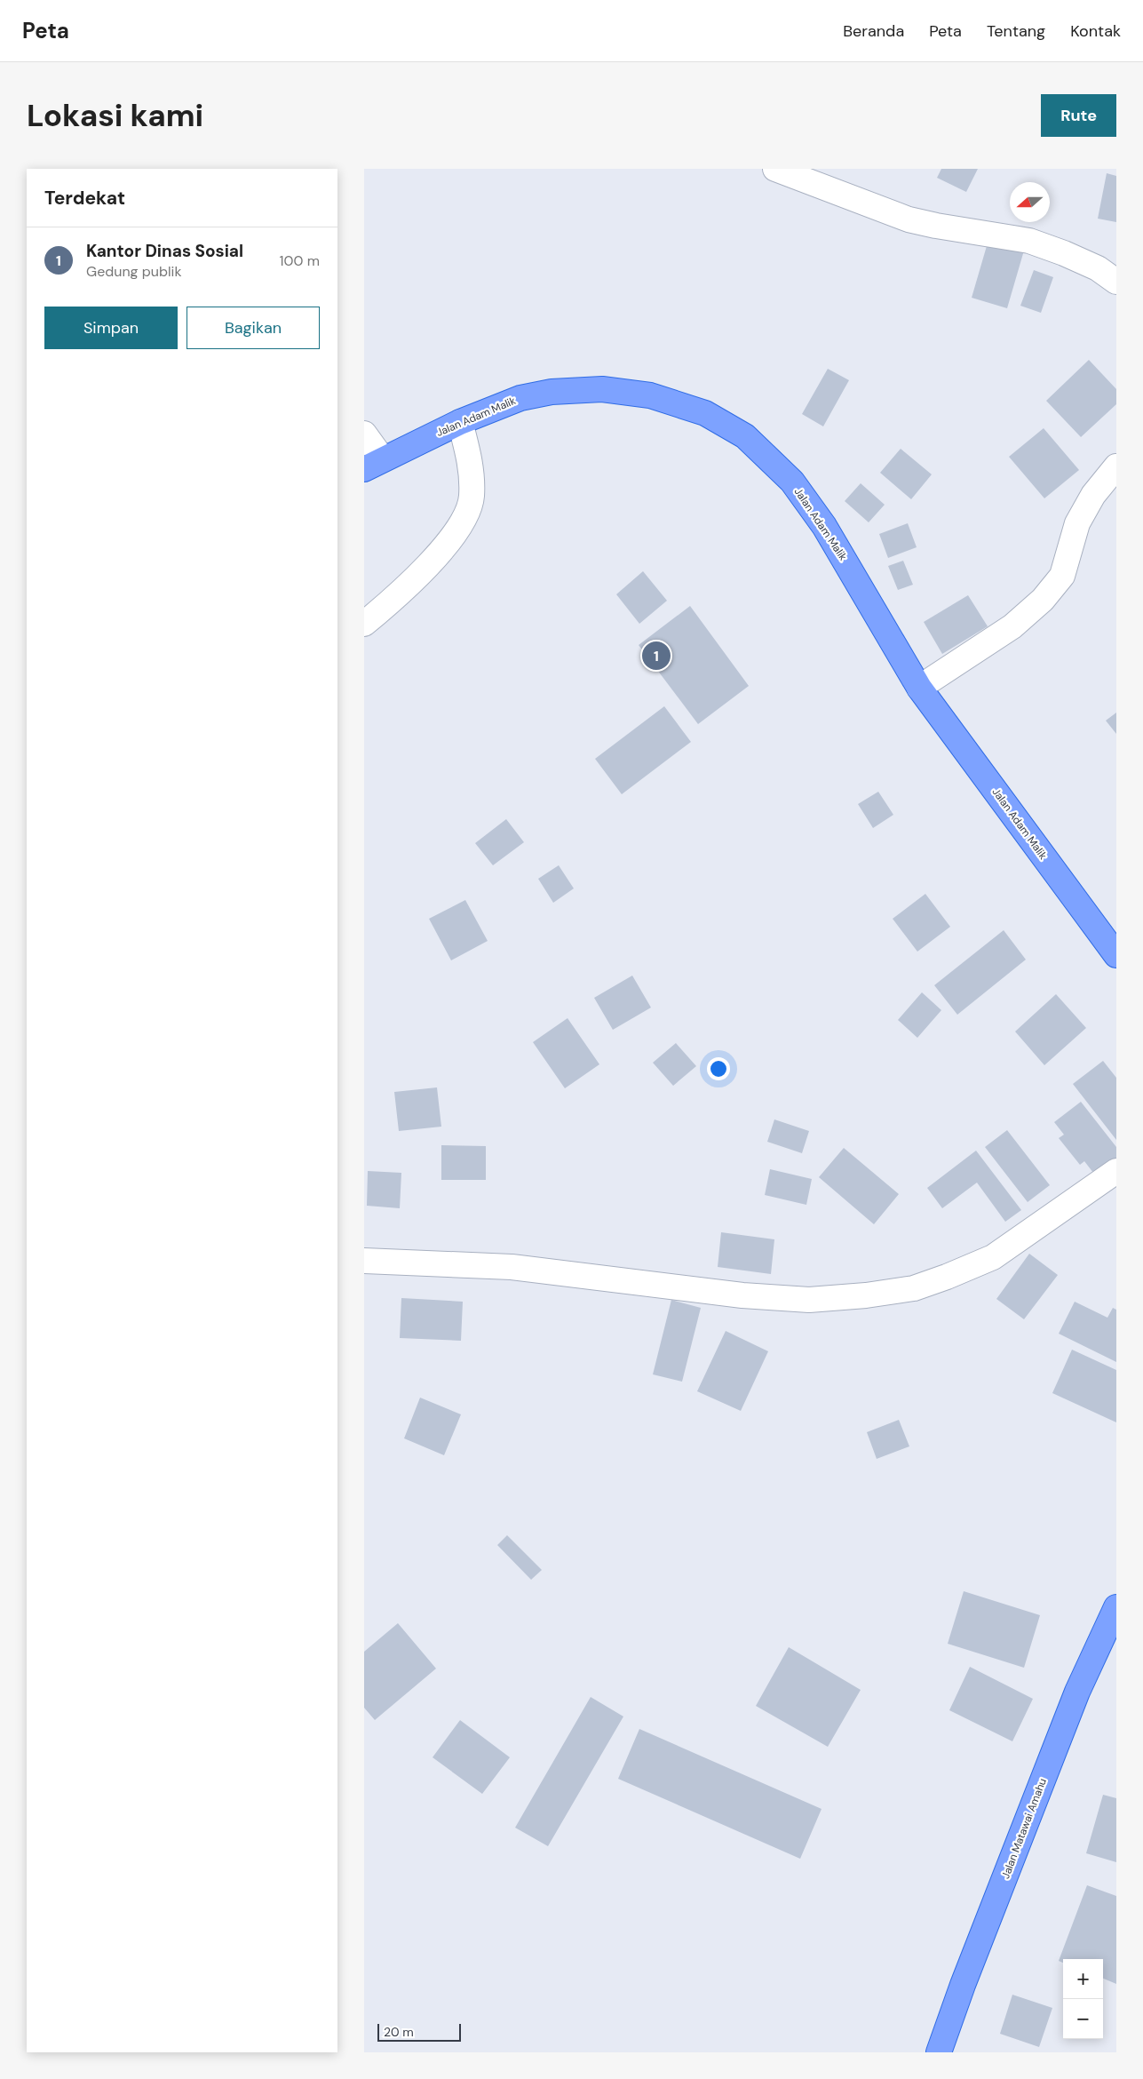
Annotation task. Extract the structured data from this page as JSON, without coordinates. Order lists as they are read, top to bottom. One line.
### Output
{"streets":{"highway":["Jalan Adam Malik","Jalan Matawai Amahu"]},"scale_bar":"20 m","north":"left","page":{"header":"Peta","nav":["Beranda","Peta","Tentang","Kontak"],"buttons":["Rute",["Simpan","Bagikan"]],"title":"Lokasi kami","heading":"Terdekat","list":[{"mark":"1","name":"Kantor Dinas Sosial","note":"Gedung publik","value":"100 m"}],"pins":"1","map_buttons":["+","−"],"scale":"20 m"}}
